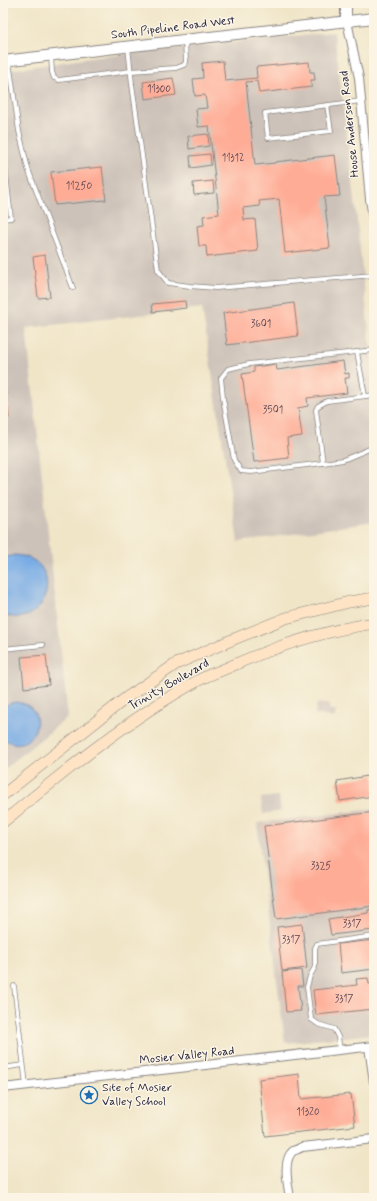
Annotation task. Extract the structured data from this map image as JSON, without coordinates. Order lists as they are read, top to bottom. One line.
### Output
{"streets":{"main road":["Trinity Boulevard"],"street":["South Pipeline Road West","House Anderson Road","Mosier Valley Road"]},"crossings":[["South Pipeline Road West","House Anderson Road"]],"places":{"place":["Site of Mosier Valley School"]},"house_numbers":["11300","11312","11250","3601","3501","3325","3317","3317","3317","11320"]}
